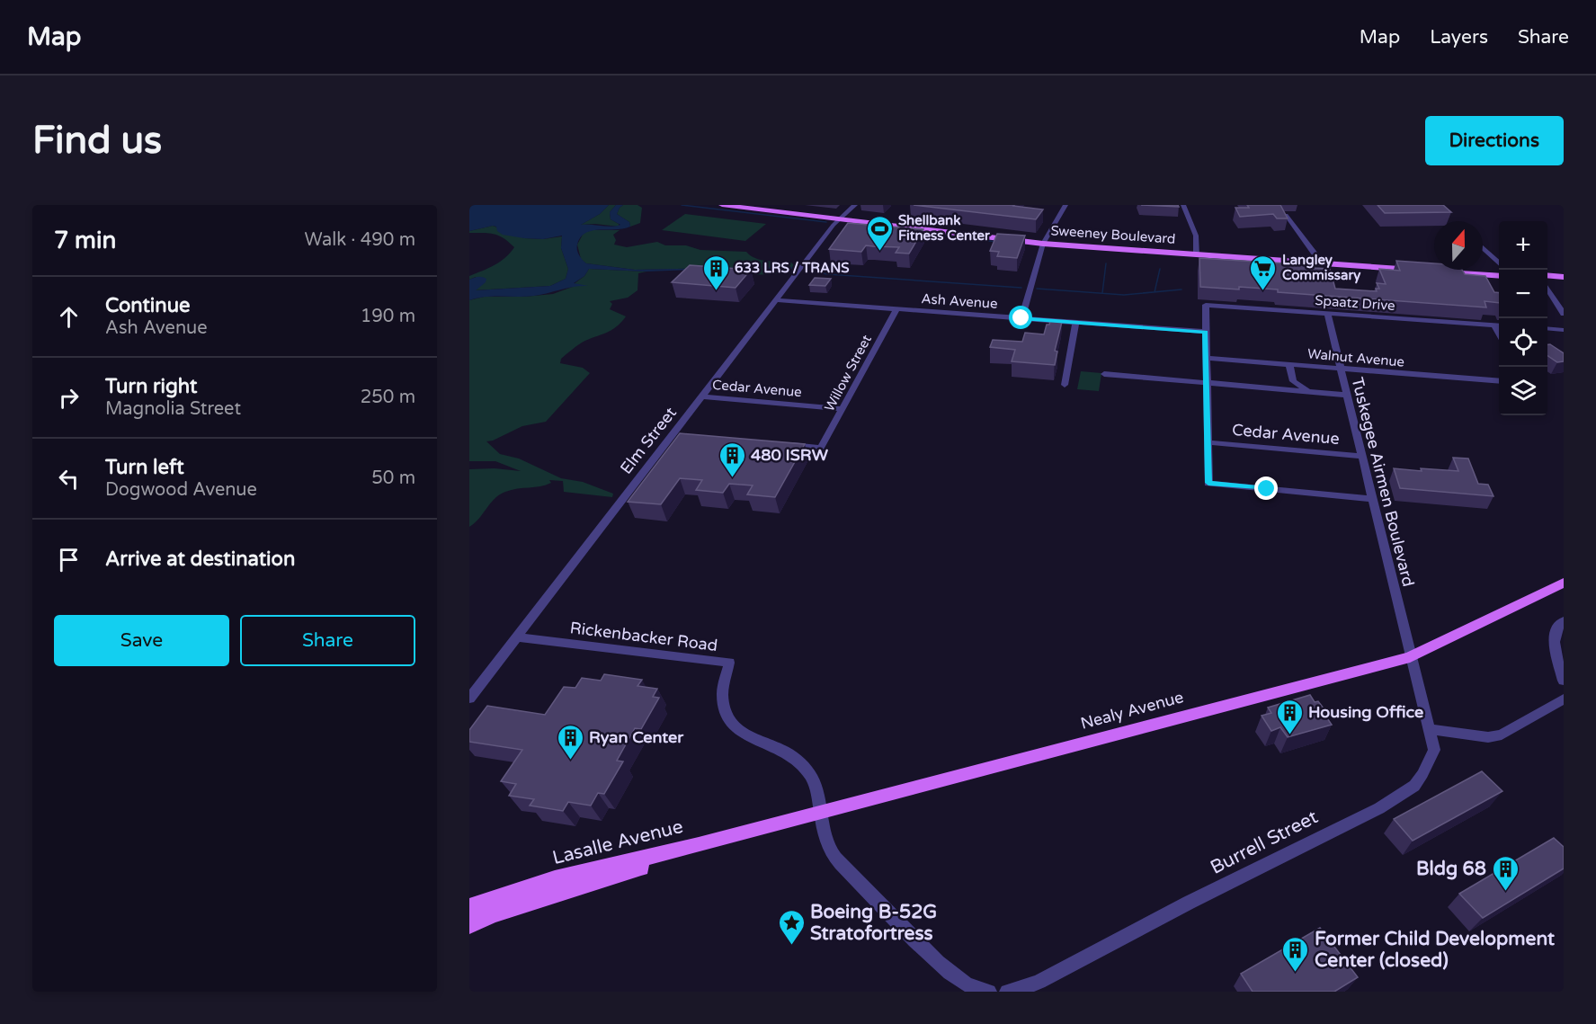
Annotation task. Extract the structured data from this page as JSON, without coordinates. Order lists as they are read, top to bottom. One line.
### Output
{"streets":{"main road":["Sweeney Boulevard","Nealy Avenue","Lasalle Avenue"],"street":["Ash Avenue","Spaatz Drive","Walnut Avenue","Willow Street","Cedar Avenue","Elm Street","Tuskegee Airmen Boulevard","Rickenbacker Road","Burrell Street"]},"crossings":[["Sweeney Boulevard","Elm Street"],["Ash Avenue","Spaatz Drive"],["Ash Avenue","Willow Street"],["Ash Avenue","Elm Street"],["Spaatz Drive","Tuskegee Airmen Boulevard"],["Walnut Avenue","Tuskegee Airmen Boulevard"],["Willow Street","Cedar Avenue"],["Cedar Avenue","Elm Street"],["Cedar Avenue","Tuskegee Airmen Boulevard"],["Elm Street","Rickenbacker Road"],["Tuskegee Airmen Boulevard","Nealy Avenue"],["Tuskegee Airmen Boulevard","Burrell Street"],["Rickenbacker Road","Nealy Avenue"],["Nealy Avenue","Lasalle Avenue"],["Nealy Avenue","Burrell Street"]],"places":{"sports":["Shellbank Fitness Center"],"building":["633 LRS / TRANS","480 ISRW","Housing Office","Ryan Center","Bldg 68","Former Child Development Center (closed)"],"supermarket":["Langley Commissary"],"place":["Boeing B-52G Stratofortress"]},"north":"top","page":{"header":"Map","nav":["Map","Layers","Share"],"buttons":["Directions",["Save","Share"]],"title":"Find us","heading":["7 min","Walk · 490 m"],"map_buttons":["+","−"],"list":[["Continue","Ash Avenue","190 m"],["Turn right","Magnolia Street","250 m"],["Turn left","Dogwood Avenue","50 m"],"Arrive at destination"]}}
